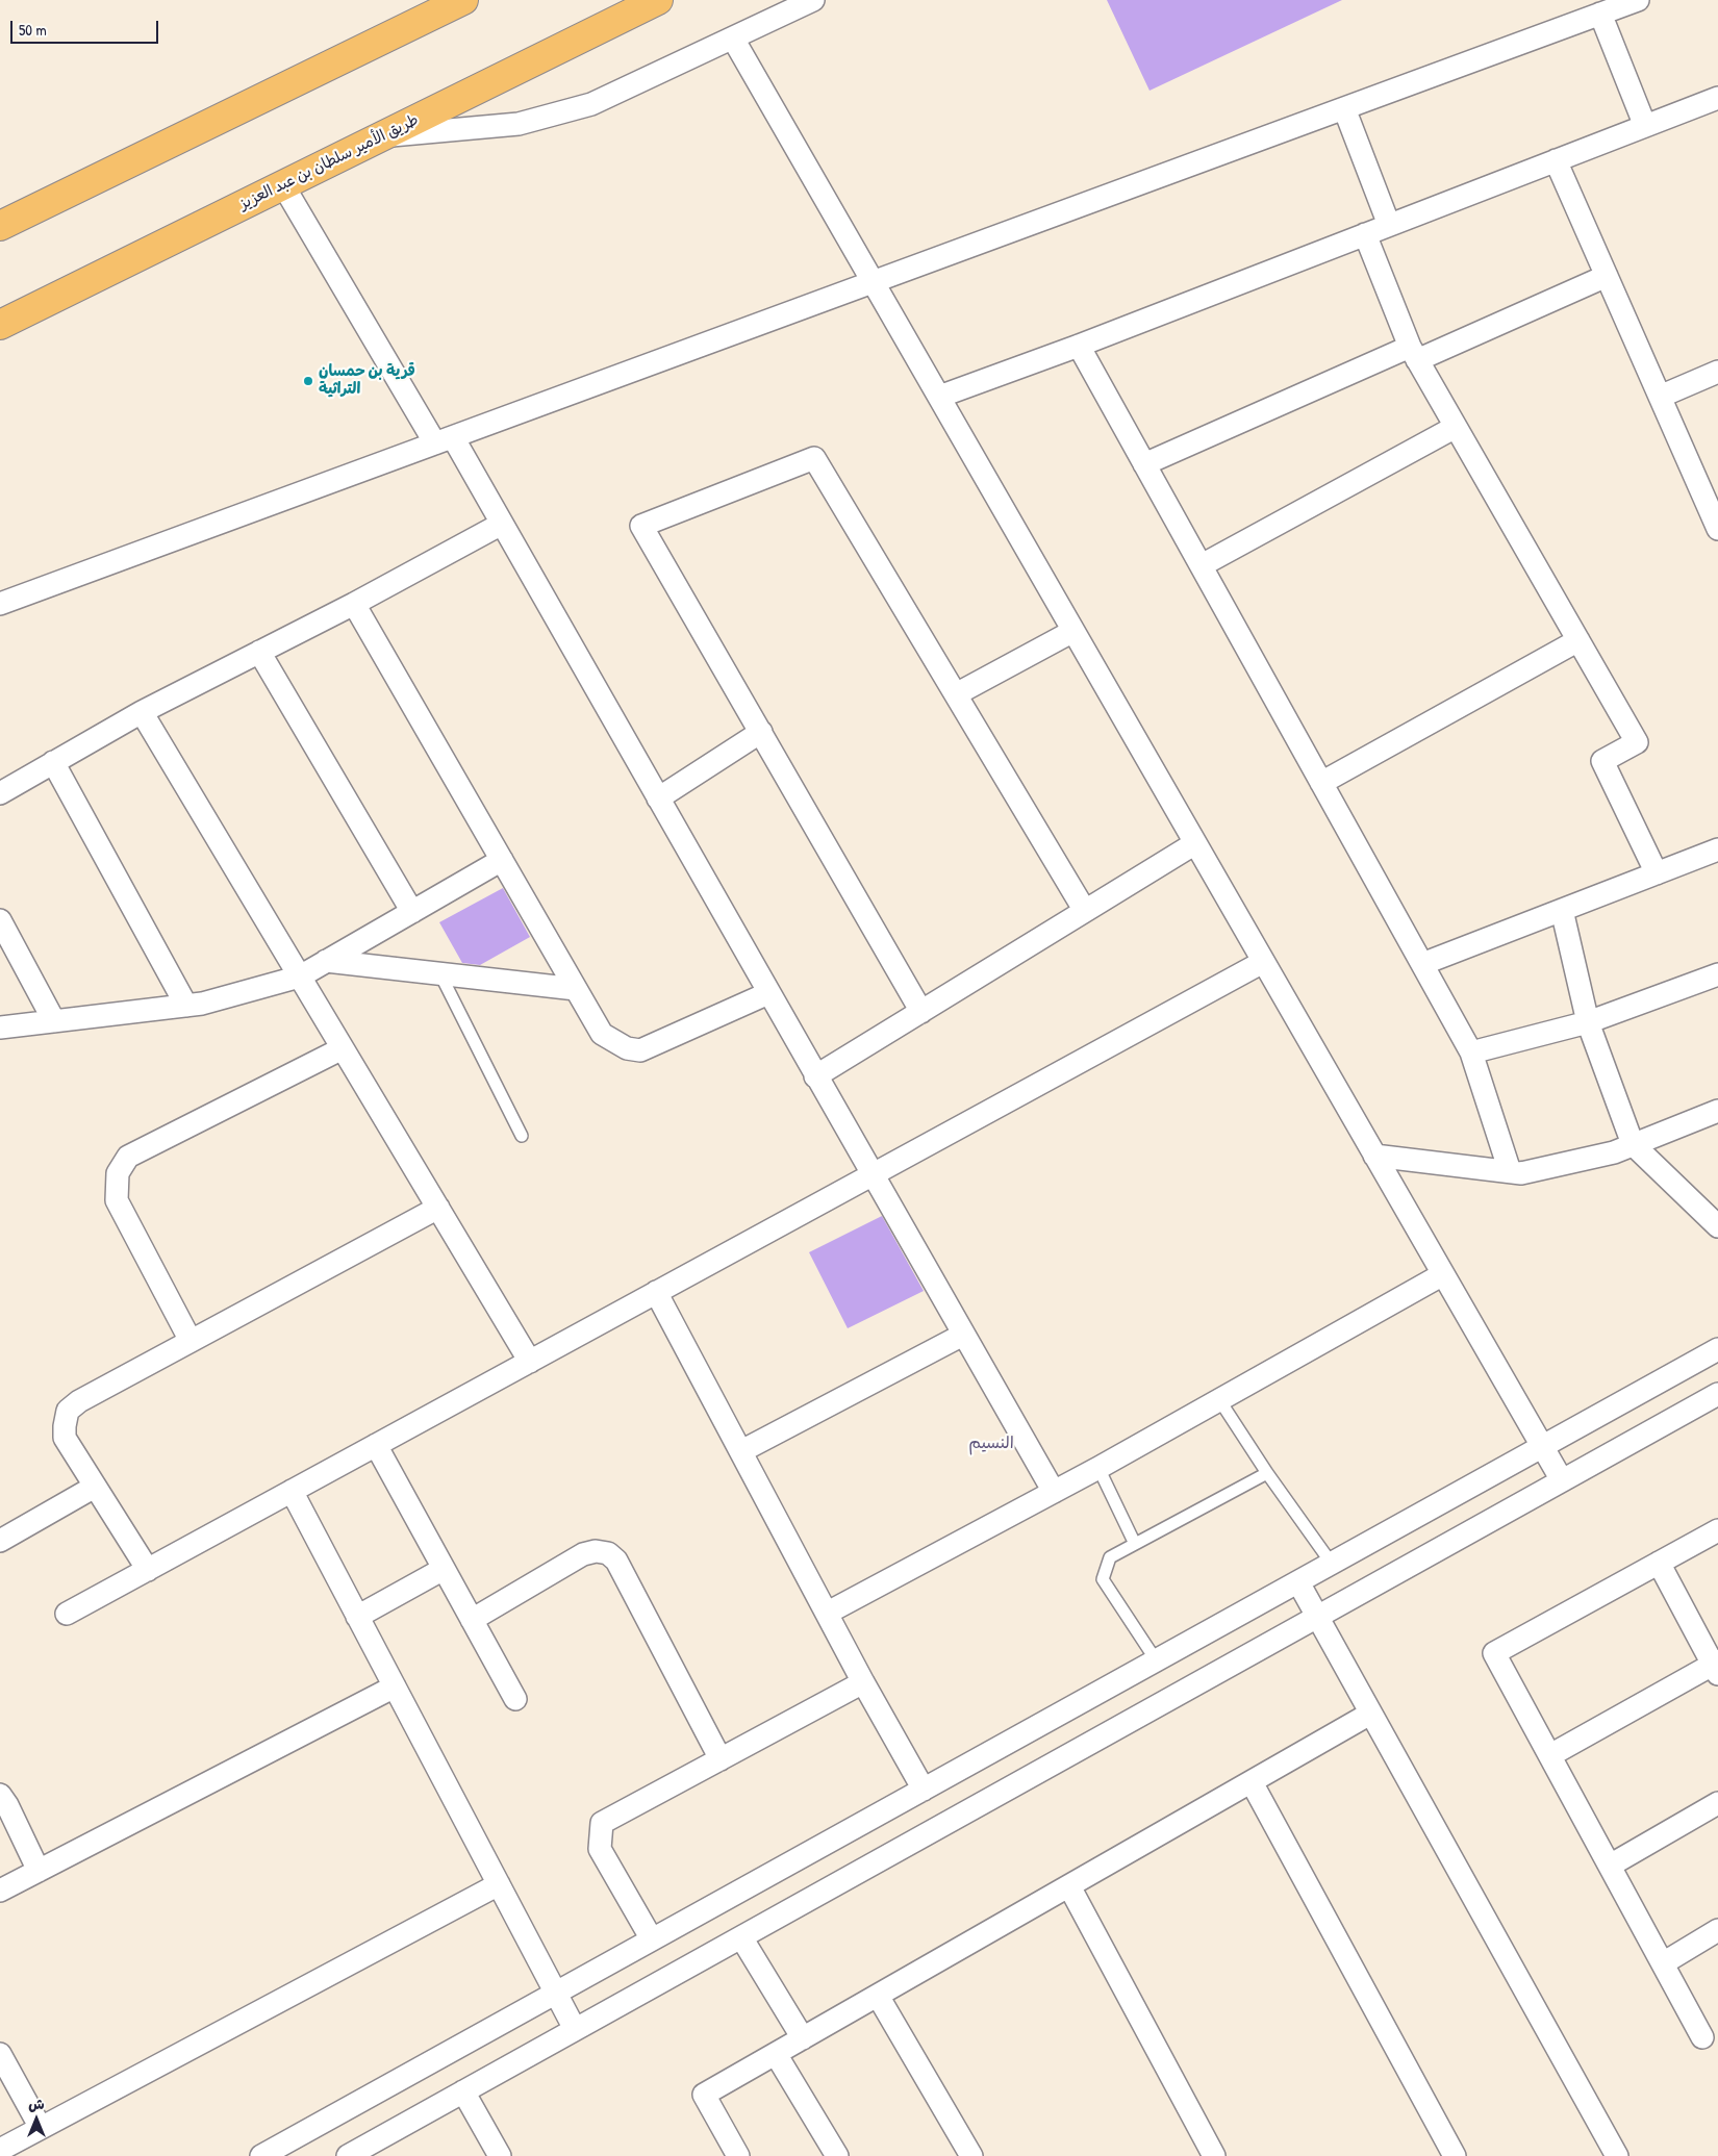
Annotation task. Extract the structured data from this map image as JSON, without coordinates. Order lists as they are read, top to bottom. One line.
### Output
{"streets":{"highway":["طريق الأمير سلطان بن عبد العزيز"]},"districts":["النسيم"],"places":["قرية بن حمسان التراثية"],"scale_bar":"50 m","north":"top"}
